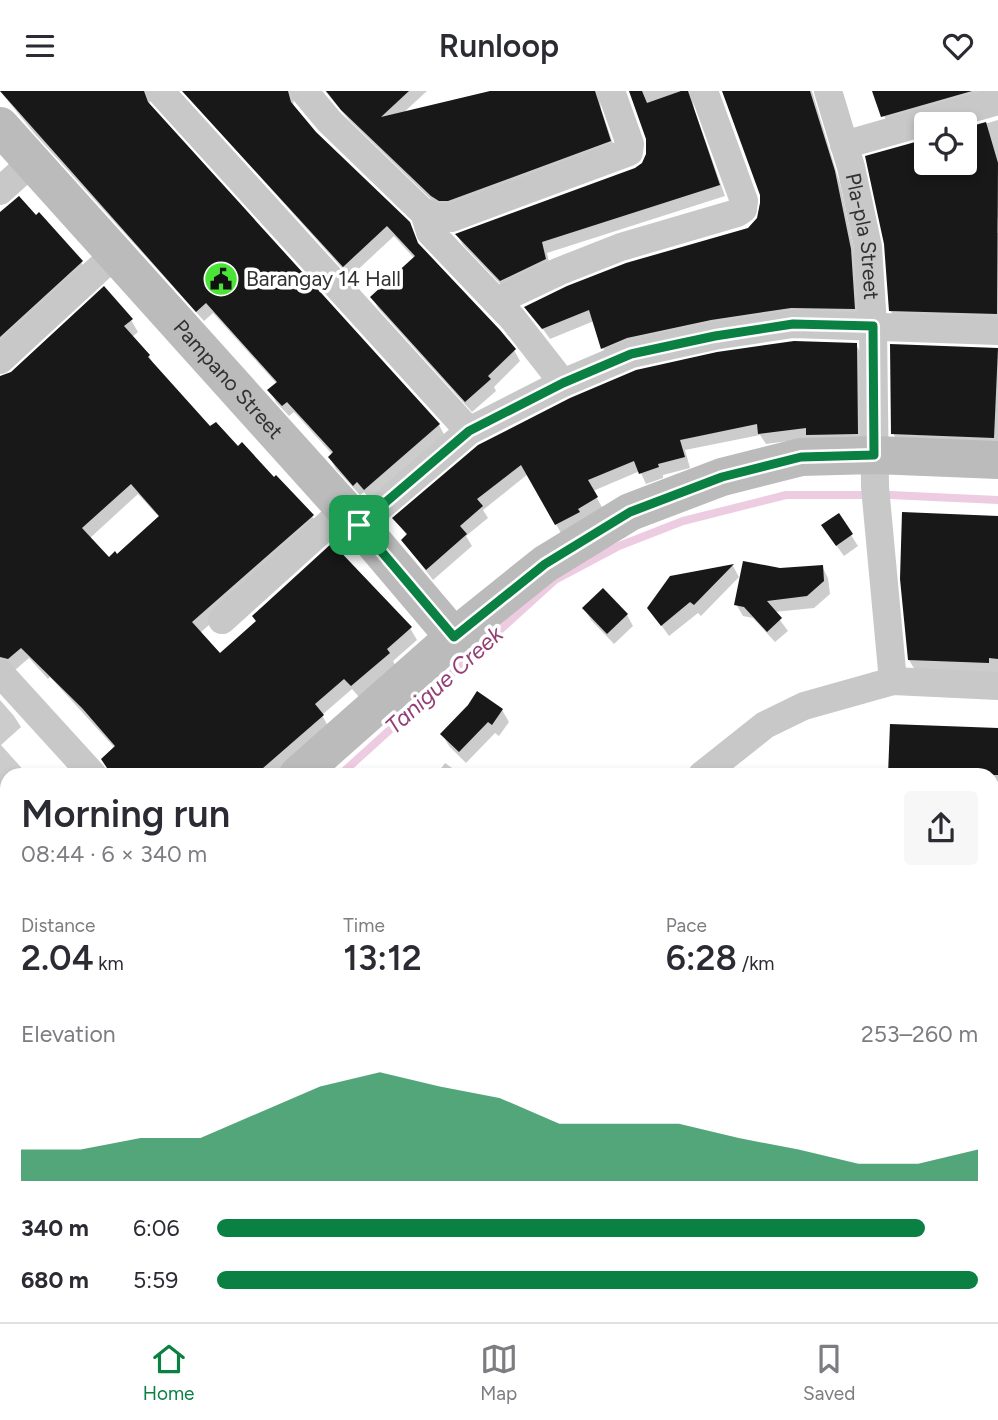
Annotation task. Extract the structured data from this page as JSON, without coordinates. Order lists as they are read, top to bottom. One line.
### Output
{"streets":{"street":["Pla-pla Street","Pampano Street"]},"water":["Tanigue Creek"],"places":{"public building":["Barangay 14 Hall"]},"page":{"header":"Runloop","heading":["Morning run","08:44 · 6 × 340 m"],"stats":[["Distance","2.04 km"],["Time","13:12"],["Pace","6:28 /km"]],"chart":["Elevation","253–260 m"],"list":[{"name":"340 m","note":"6:06"},{"name":"680 m","note":"5:59"}],"tabs":["Home","Map","Saved"]}}
